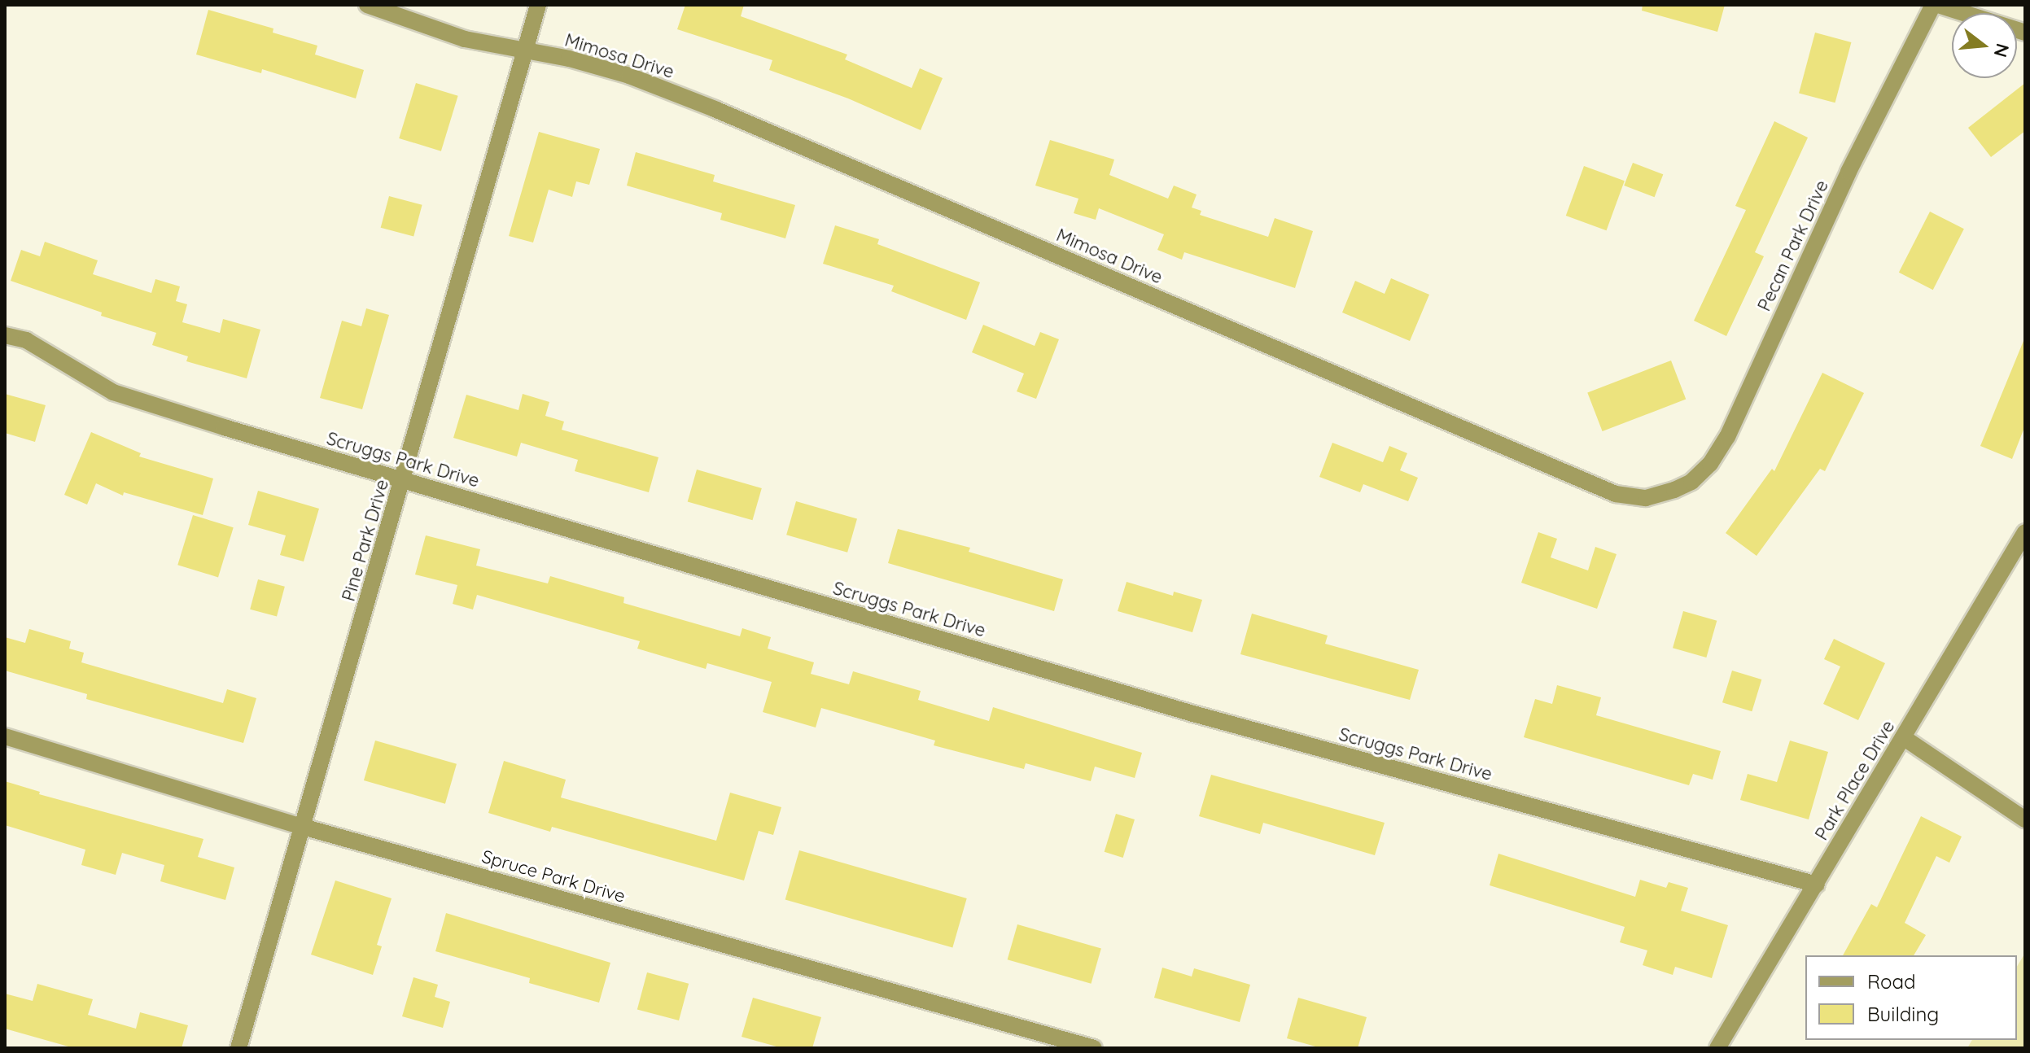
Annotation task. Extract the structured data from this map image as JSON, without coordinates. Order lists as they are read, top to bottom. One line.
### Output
{"streets":{"street":["Mimosa Drive","Pecan Park Drive","Scruggs Park Drive","Pine Park Drive","Park Place Drive","Spruce Park Drive"]},"crossings":[["Mimosa Drive","Pecan Park Drive"],["Mimosa Drive","Pine Park Drive"],["Scruggs Park Drive","Pine Park Drive"],["Scruggs Park Drive","Park Place Drive"],["Pine Park Drive","Spruce Park Drive"]],"legend":["Road","Building"],"north":"right"}
